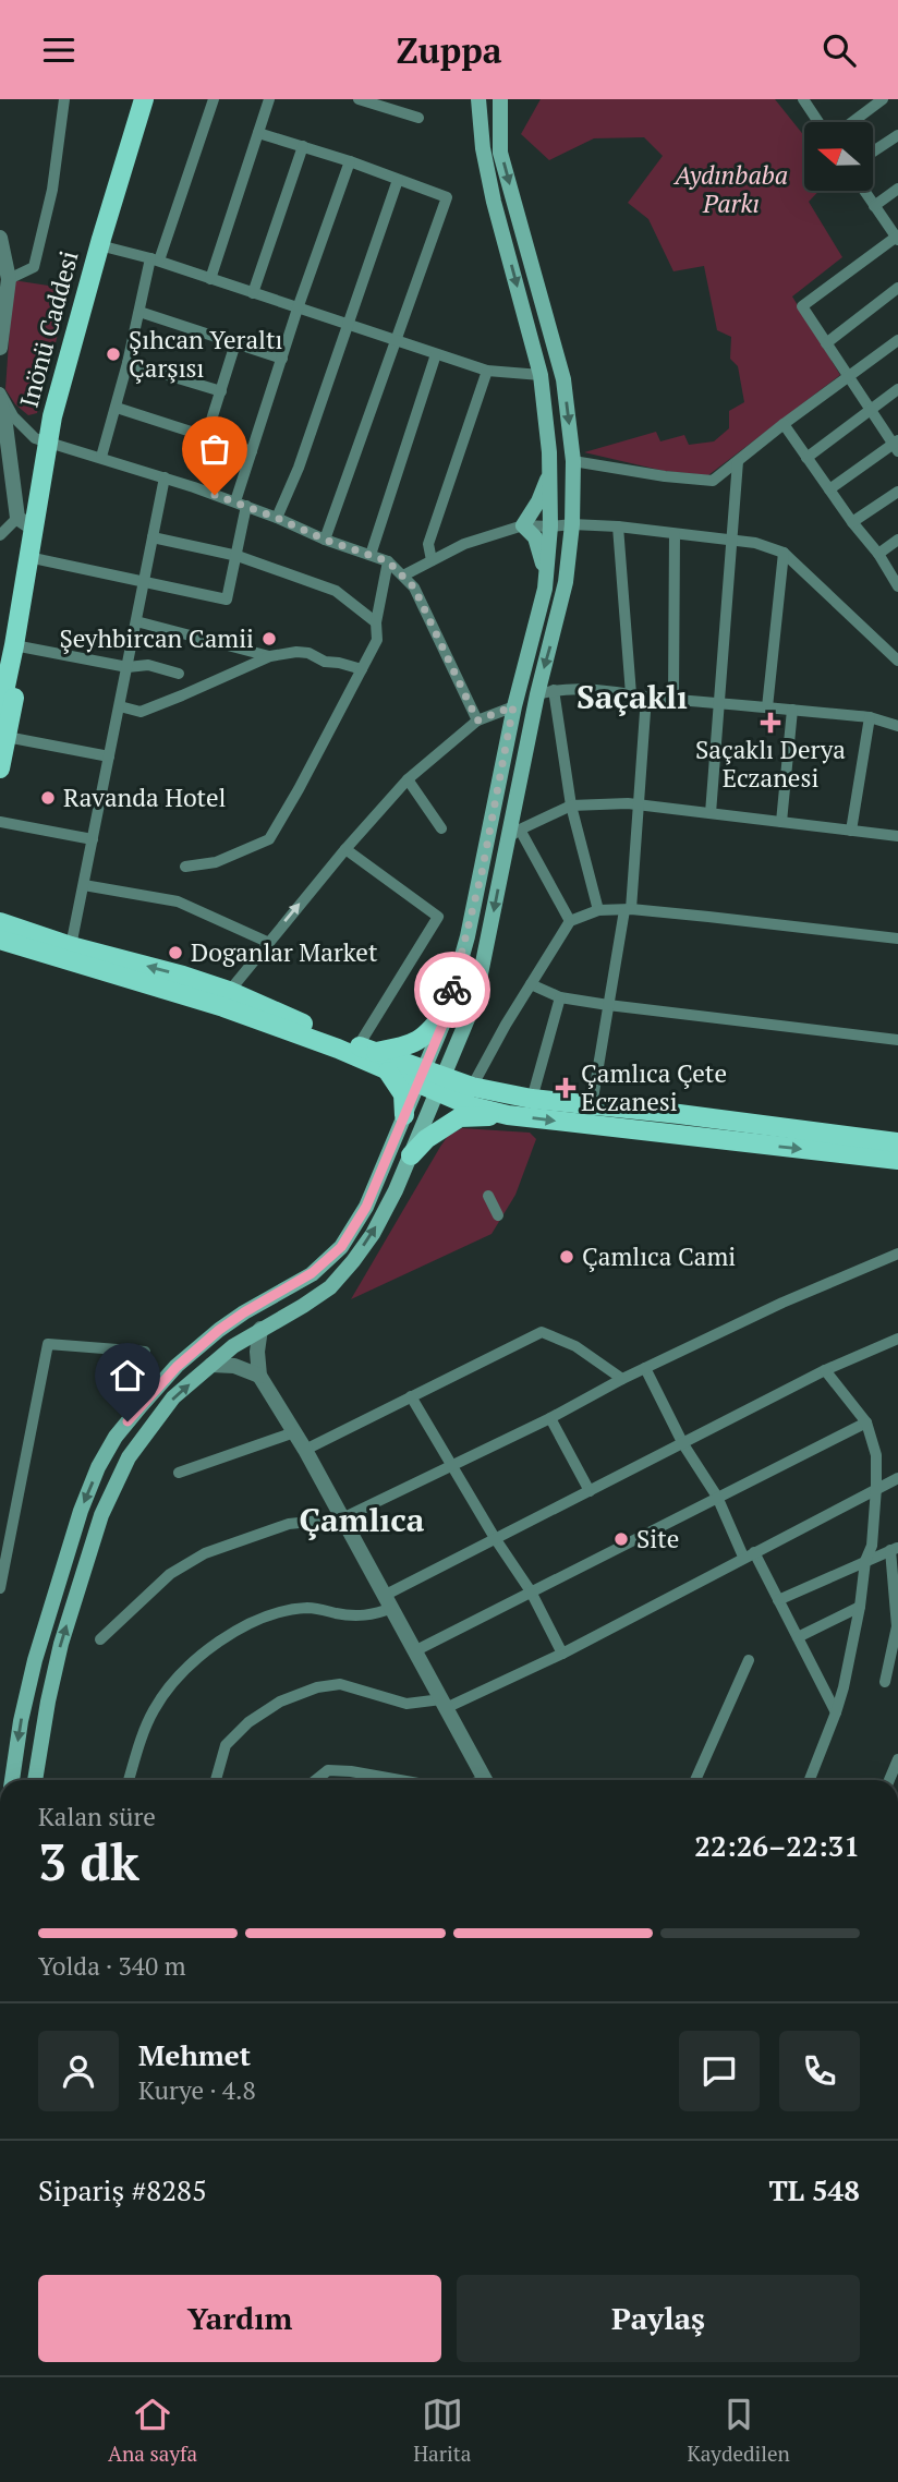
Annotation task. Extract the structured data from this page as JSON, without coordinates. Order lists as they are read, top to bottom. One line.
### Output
{"streets":{"main road":["Inönü Caddesi"]},"districts":["Saçaklı","Çamlıca"],"parks":["Aydınbaba Parkı"],"places":{"other":["Şıhcan Yeraltı Çarşısı","Şeyhbircan Camii","Ravanda Hotel","Doganlar Market","Çamlıca Cami","Site"],"health":["Saçaklı Derya Eczanesi","Çamlıca Çete Eczanesi"]},"north":"left","page":{"header":"Zuppa","heading":["3 dk","Kalan süre","22:26–22:31"],"panel":["Mehmet","Kurye · 4.8","Sipariş #8285","TL 548"],"bar":"Yolda · 340 m","buttons":["Yardım","Paylaş"],"tabs":["Ana sayfa","Harita","Kaydedilen"]}}
